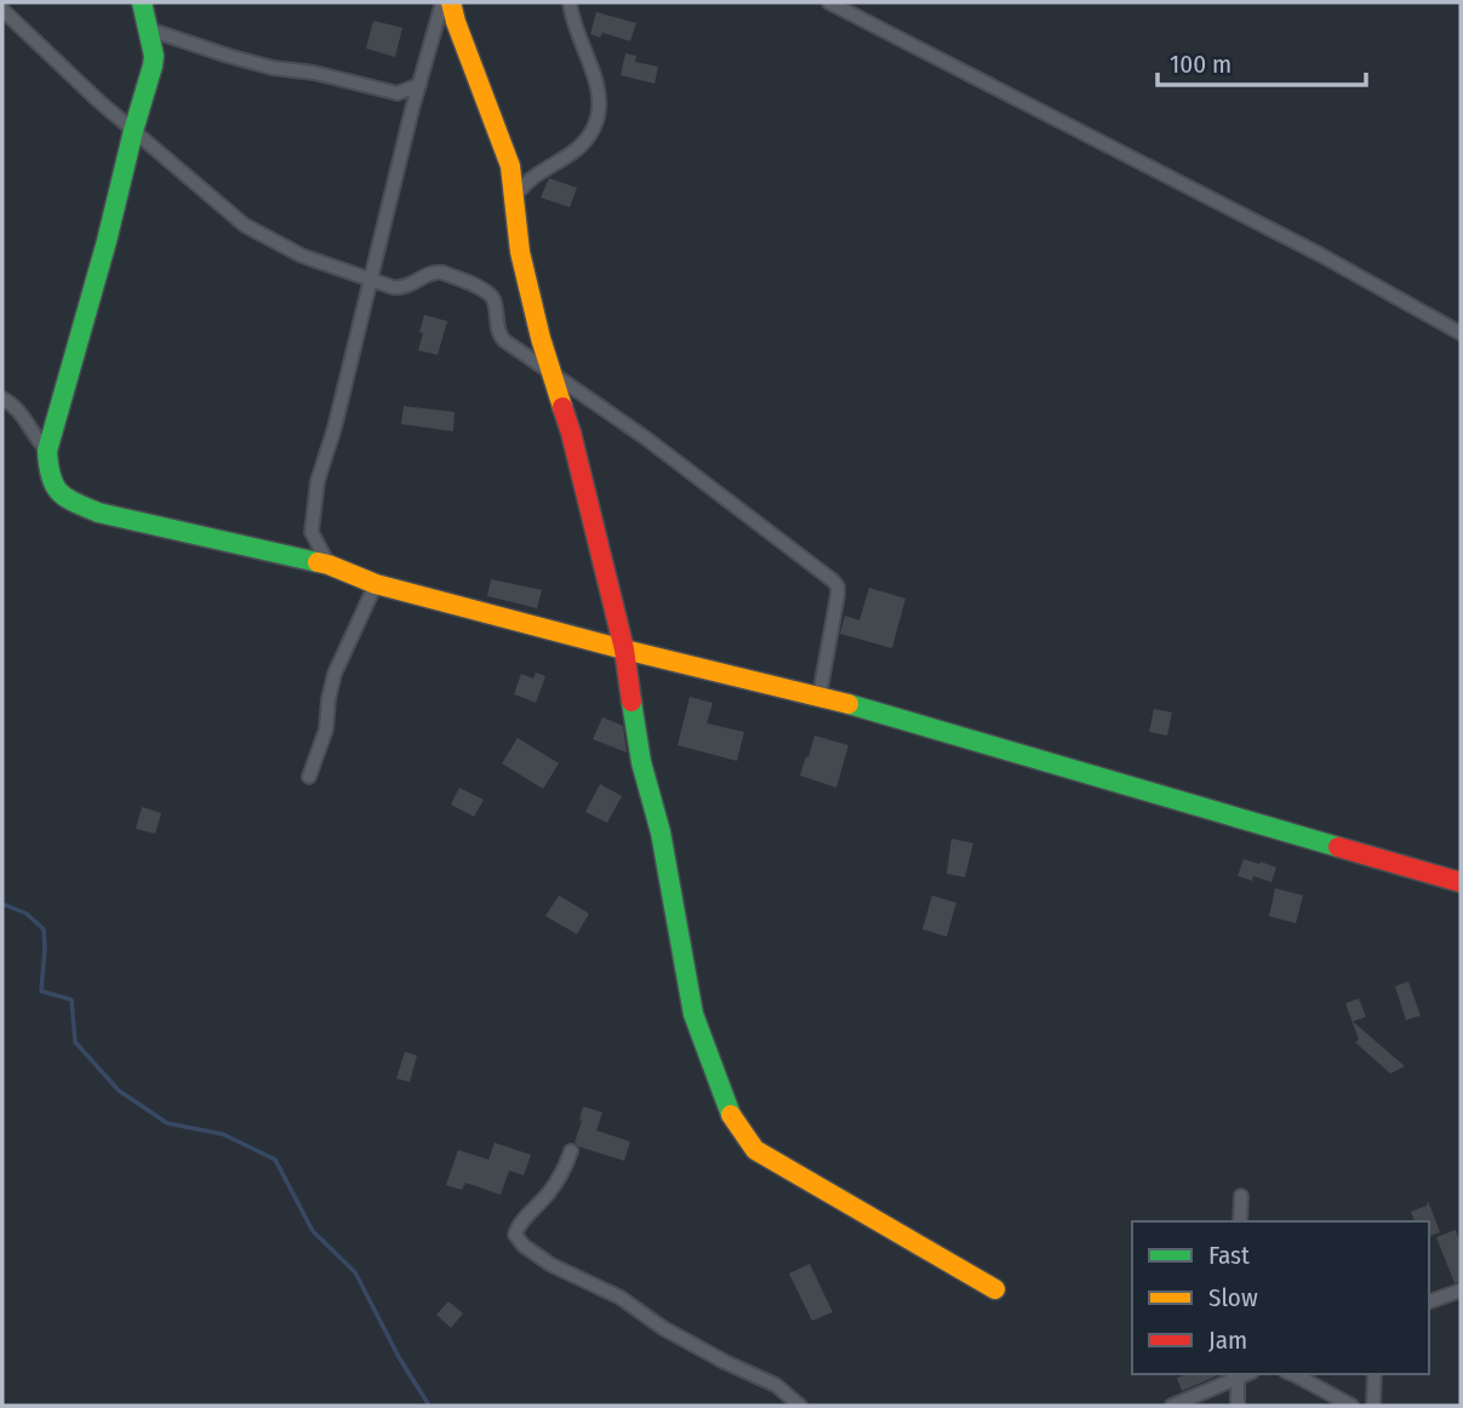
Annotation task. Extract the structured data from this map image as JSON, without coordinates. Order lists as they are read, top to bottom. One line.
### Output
{"legend":["Fast","Slow","Jam"],"scale_bar":"100 m"}
